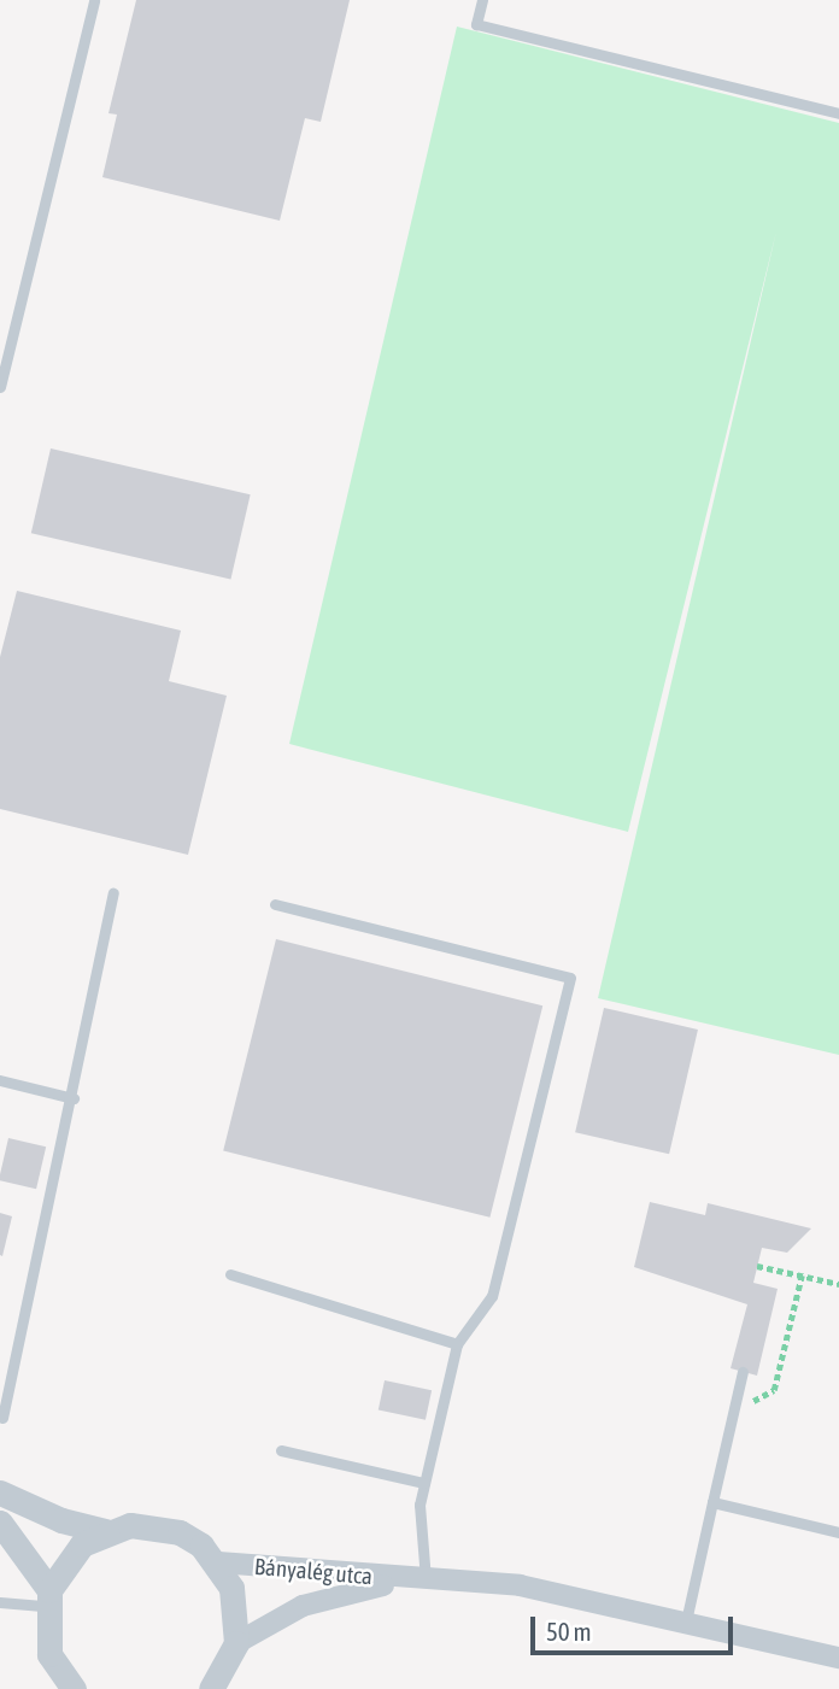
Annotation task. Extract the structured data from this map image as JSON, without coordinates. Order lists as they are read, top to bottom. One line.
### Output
{"streets":{"street":["Bányalég utca"]},"scale_bar":"50 m"}
